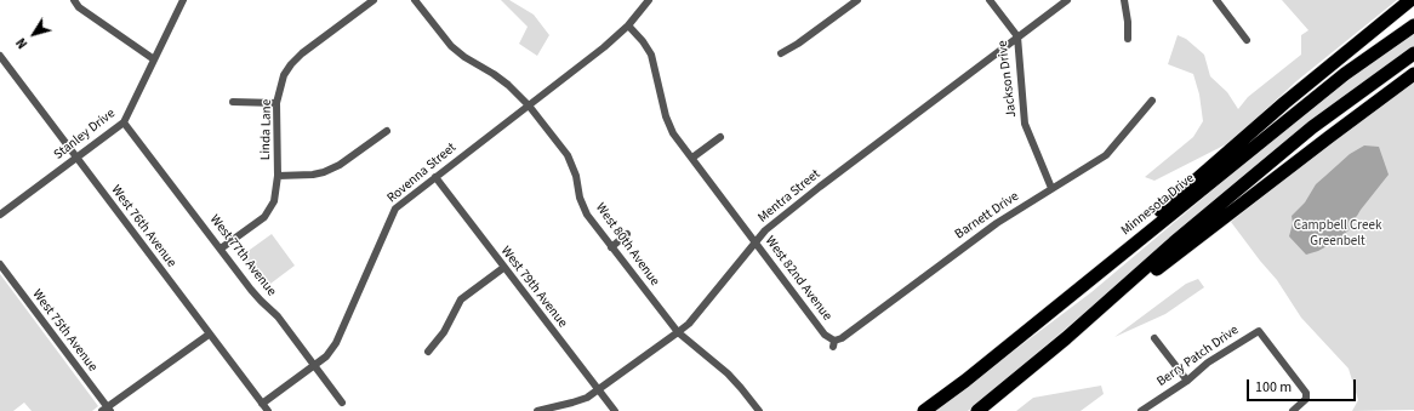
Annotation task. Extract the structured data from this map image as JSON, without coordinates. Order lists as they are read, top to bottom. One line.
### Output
{"streets":{"highway":["Minnesota Drive"],"street":["Jackson Drive","Linda Lane","Stanley Drive","Rovenna Street","Mentra Street","Barnett Drive","West 76th Avenue","West 80th Avenue","West 77th Avenue","West 82nd Avenue","West 79th Avenue","West 75th Avenue","Berry Patch Drive"]},"crossings":[["Jackson Drive","Mentra Street"],["Jackson Drive","Barnett Drive"],["Linda Lane","West 77th Avenue"],["Stanley Drive","West 76th Avenue"],["Stanley Drive","West 77th Avenue"],["Rovenna Street","West 76th Avenue"],["Rovenna Street","West 80th Avenue"],["Rovenna Street","West 77th Avenue"],["Rovenna Street","West 82nd Avenue"],["Rovenna Street","West 79th Avenue"],["Mentra Street","West 80th Avenue"],["Mentra Street","West 82nd Avenue"],["Mentra Street","West 79th Avenue"],["Barnett Drive","West 82nd Avenue"]],"parks":["Campbell Creek Greenbelt"],"scale_bar":"100 m","north":"bottom left"}
